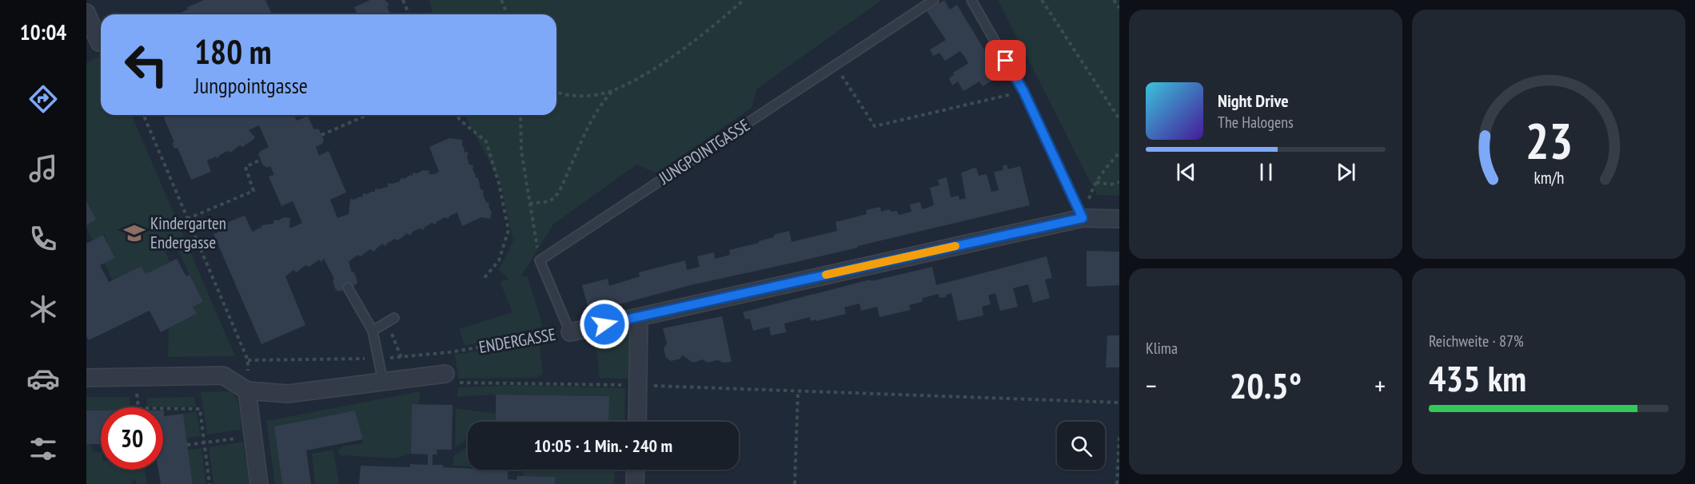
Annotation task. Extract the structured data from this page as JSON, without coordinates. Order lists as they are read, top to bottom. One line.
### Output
{"streets":{"street":["ENDERGASSE"],"lane":["JUNGPOINTGASSE"]},"places":{"school or university":["Kindergarten Endergasse"]},"page":{"tabs":"10:04","turn":["180 m","Jungpointgasse"],"song":["Night Drive","The Halogens"],"tile":["Klima",["Reichweite · 87%","435 km"]],"heat":["−","20.5°","+"],"limit":"30","trip":"10:05 · 1 Min. · 240 m","gauge":["23","km/h"]}}
